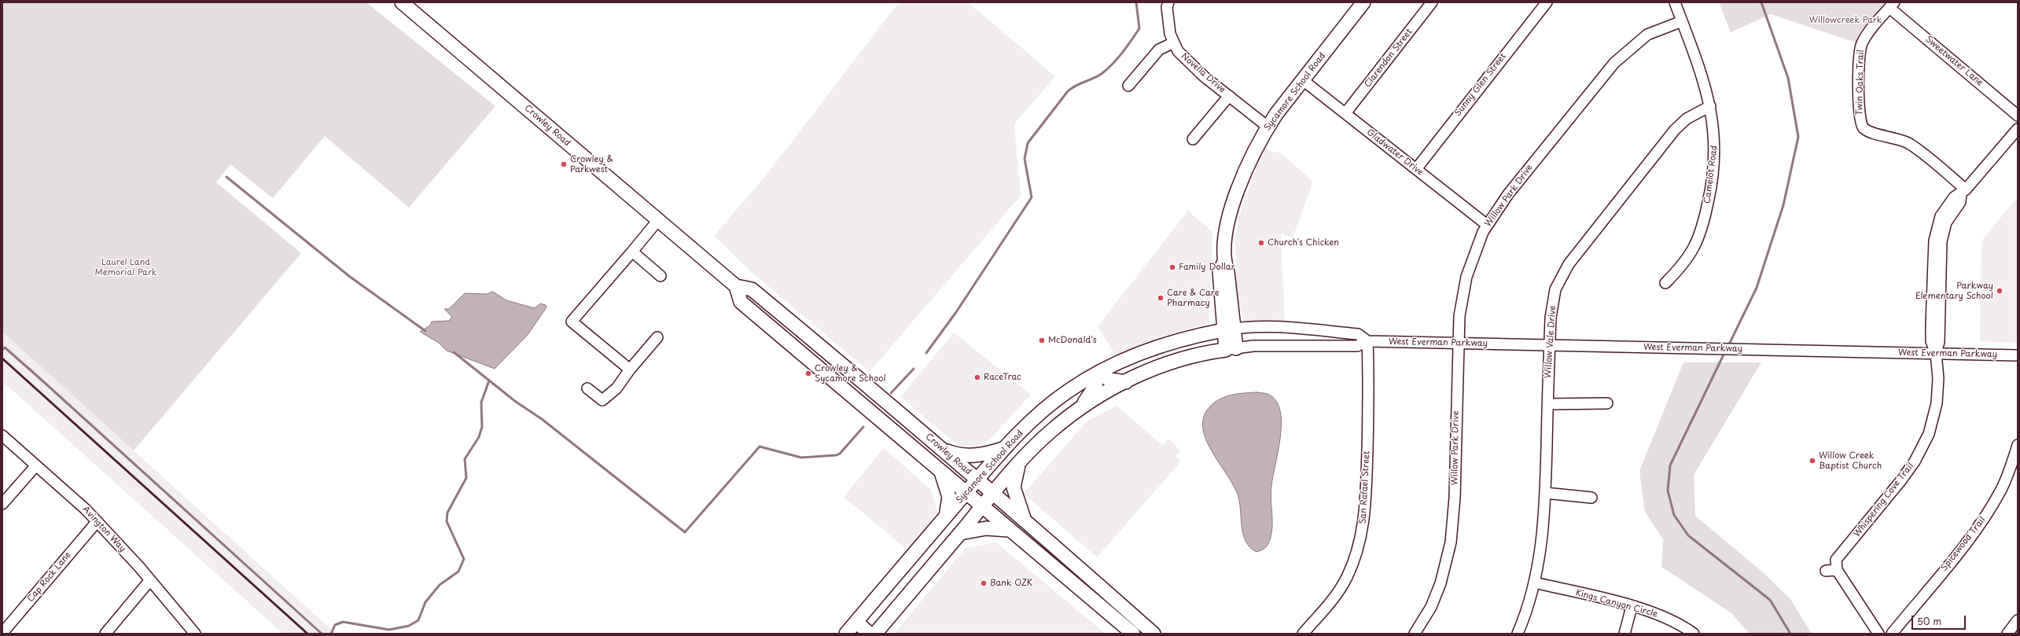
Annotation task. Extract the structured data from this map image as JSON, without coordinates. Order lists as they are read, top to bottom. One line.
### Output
{"streets":{"main road":["Sycamore School Road","Crowley Road"],"street":["Clarendon Street","Sweetwater Lane","Novella Drive","Twin Oaks Trail","Sunny Glen Street","Gladwater Drive","Camelot Road","Willow Park Drive","Willow Vale Drive","West Everman Parkway","San Rafael Street","Whispering Cove Trail","Avington Way","Spicewood Trail","Cap Rock Lane","Kings Canyon Circle"]},"crossings":[["Clarendon Street","Gladwater Drive"],["Sweetwater Lane","Twin Oaks Trail"],["Novella Drive","Sycamore School Road"],["Twin Oaks Trail","Whispering Cove Trail"],["Sunny Glen Street","Gladwater Drive"],["Sycamore School Road","Crowley Road"],["Sycamore School Road","Gladwater Drive"],["Sycamore School Road","West Everman Parkway"],["Gladwater Drive","Willow Park Drive"],["Camelot Road","Willow Park Drive"],["Camelot Road","Willow Vale Drive"],["Willow Park Drive","West Everman Parkway"],["Willow Vale Drive","West Everman Parkway"],["Willow Vale Drive","Kings Canyon Circle"],["West Everman Parkway","San Rafael Street"],["West Everman Parkway","Whispering Cove Trail"],["Avington Way","Cap Rock Lane"]],"parks":["Willowcreek Park","Laurel Land Memorial Park"],"places":["Crowley & Parkwest","Church's Chicken","Family Dollar","Parkway Elementary School","Care & Care Pharmacy","McDonald's","Crowley & Sycamore School","RaceTrac","Willow Creek Baptist Church","Bank OZK"],"scale_bar":"50 m"}
